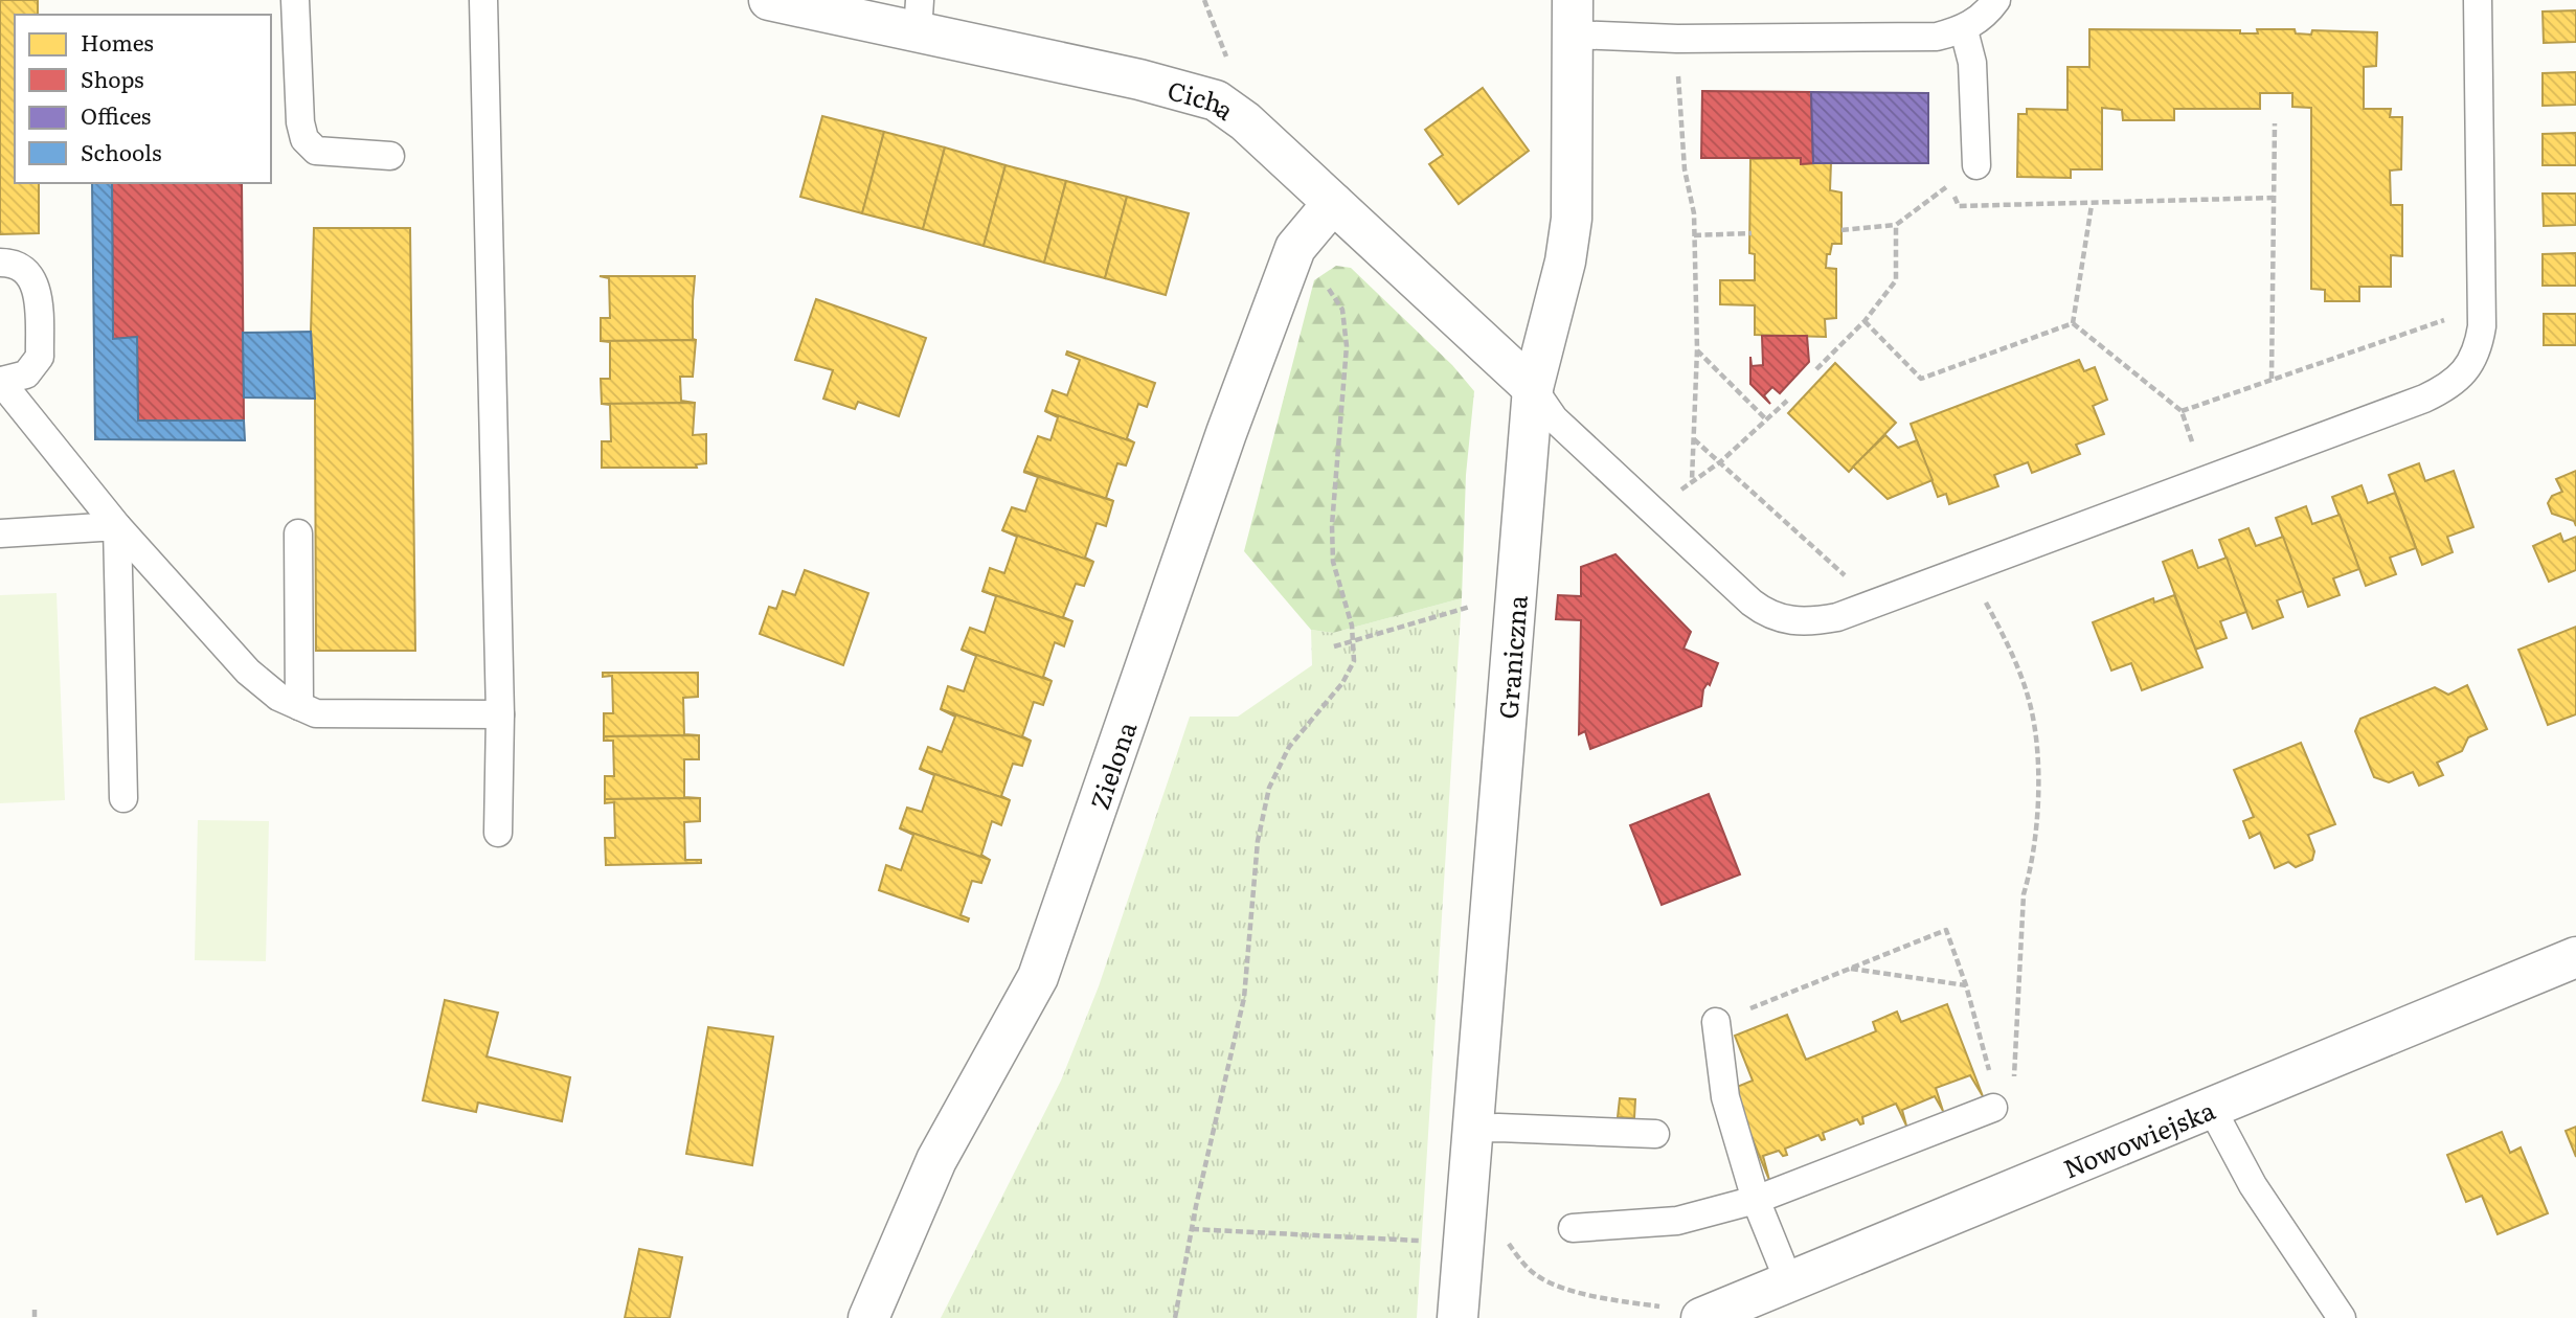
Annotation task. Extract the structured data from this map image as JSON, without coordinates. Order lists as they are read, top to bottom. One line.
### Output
{"streets":{"street":["Cicha","Graniczna","Zielona","Nowowiejska"]},"crossings":[["Cicha","Graniczna"],["Cicha","Zielona"]],"legend":["Homes","Shops","Offices","Schools"]}
